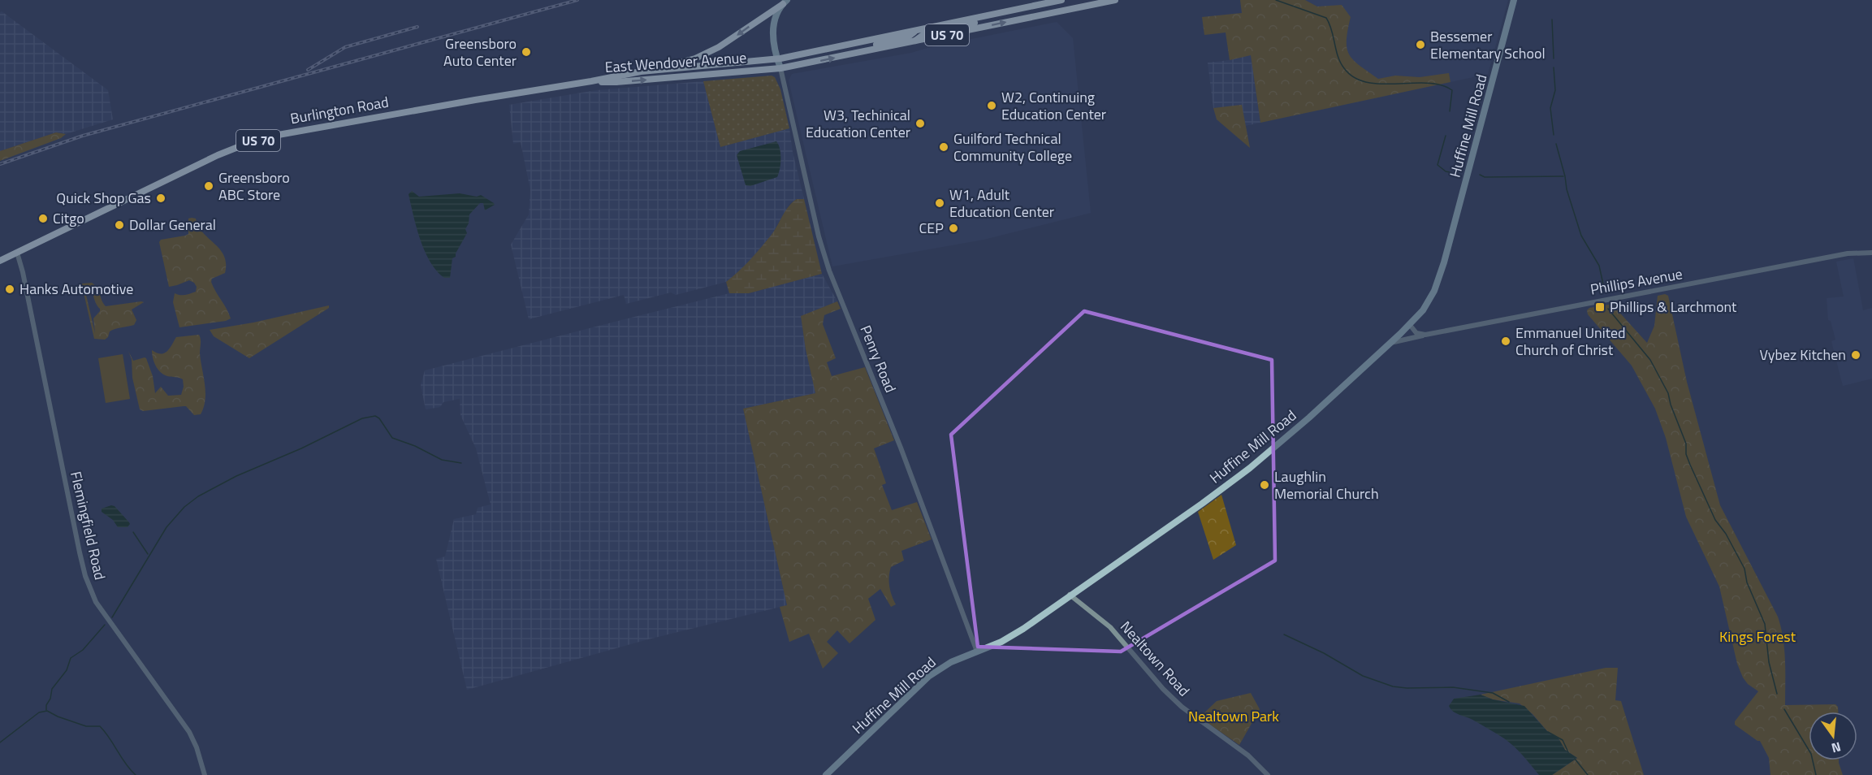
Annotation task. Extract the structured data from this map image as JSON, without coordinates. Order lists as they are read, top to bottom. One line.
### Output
{"streets":{"highway":["US 70","East Wendover Avenue","Burlington Road"],"main road":["Huffine Mill Road"],"street":["Phillips Avenue","Penry Road","Flemingfield Road","Nealtown Road"]},"crossings":[["East Wendover Avenue","Burlington Road"],["East Wendover Avenue","Penry Road"],["Burlington Road","Flemingfield Road"],["Huffine Mill Road","Phillips Avenue"],["Huffine Mill Road","Penry Road"],["Huffine Mill Road","Nealtown Road"]],"parks":["Kings Forest","Nealtown Park"],"places":{"other":["Bessemer Elementary School","Greensboro Auto Center","W2, Continuing Education Center","W3, Techinical Education Center","Guilford Technical Community College","Greensboro ABC Store","Quick Shop Gas","W1, Adult Education Center","Citgo","Dollar General","CEP","Hanks Automotive","Emmanuel United Church of Christ","Vybez Kitchen","Laughlin Memorial Church"],"transit":["Phillips & Larchmont"]},"north":"bottom"}
